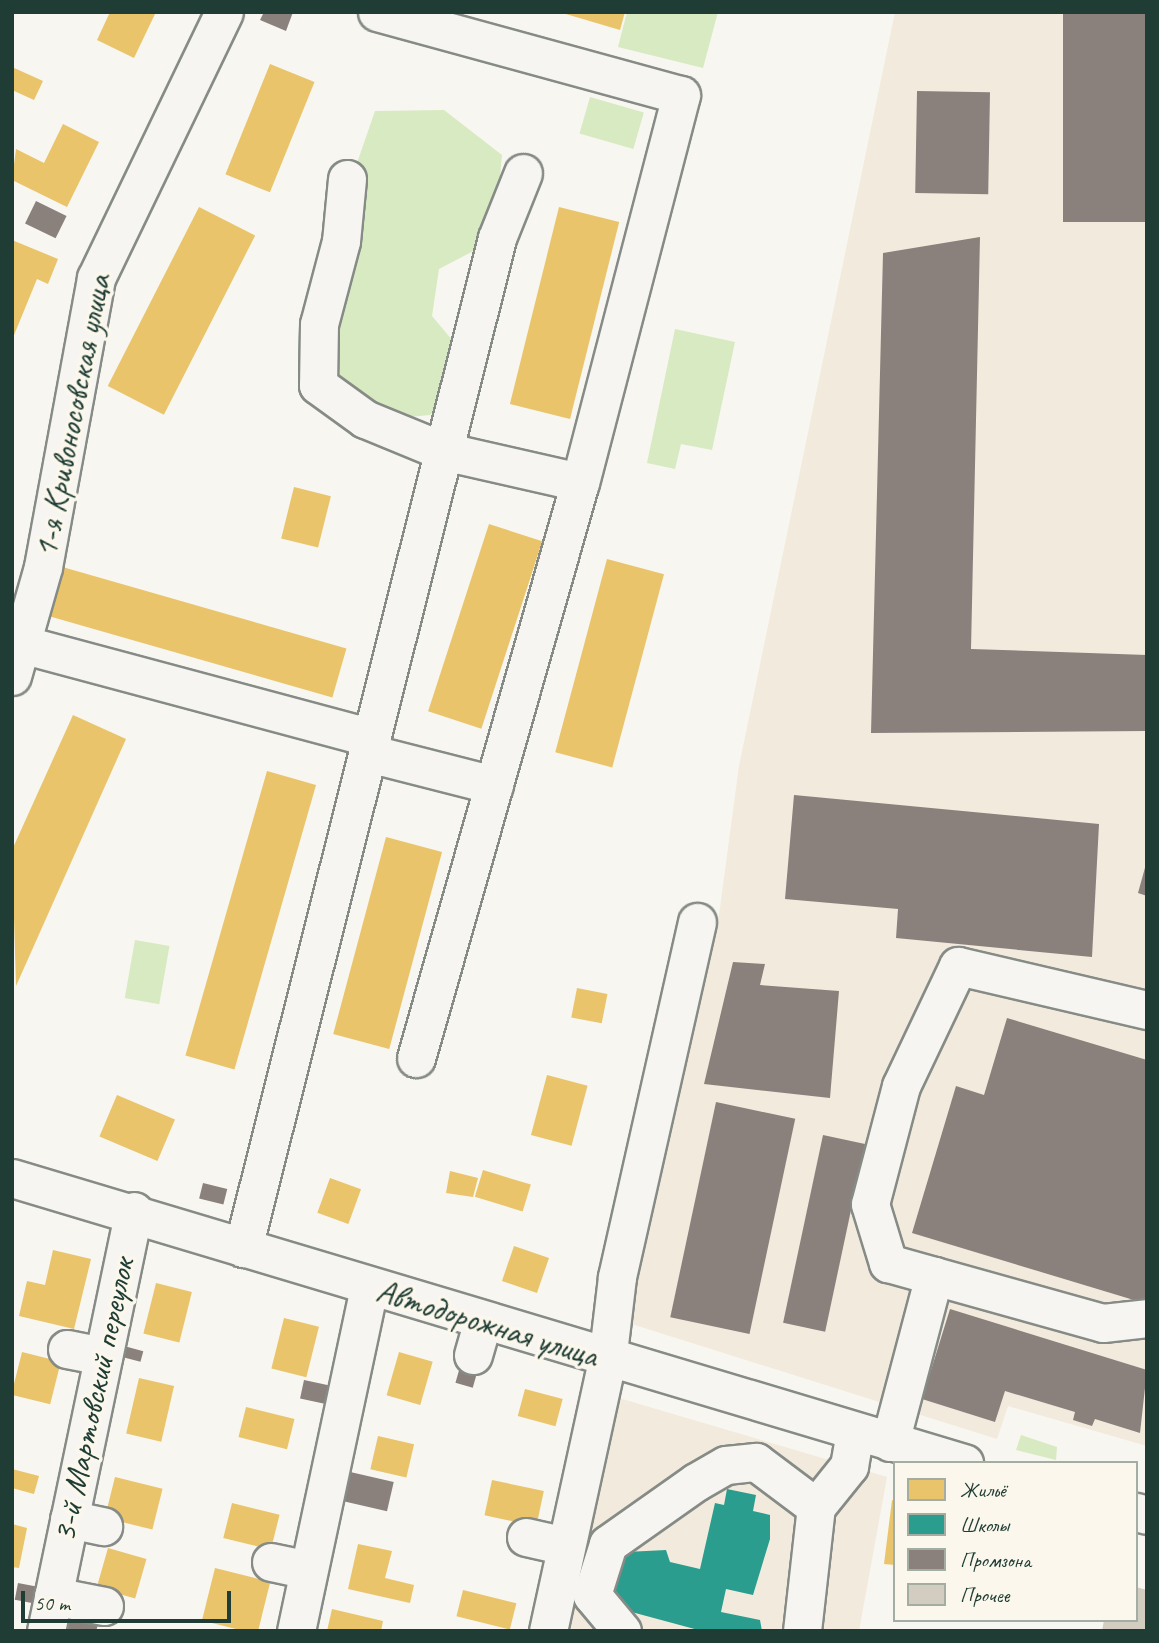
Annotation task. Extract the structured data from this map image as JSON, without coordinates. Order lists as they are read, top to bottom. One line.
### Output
{"streets":{"street":["1-я Кривоносовская улица","Автодорожная улица","3-й Мартовский переулок"]},"crossings":[["Автодорожная улица","3-й Мартовский переулок"]],"legend":["Жильё","Школы","Промзона","Прочее"],"scale_bar":"50 m"}
